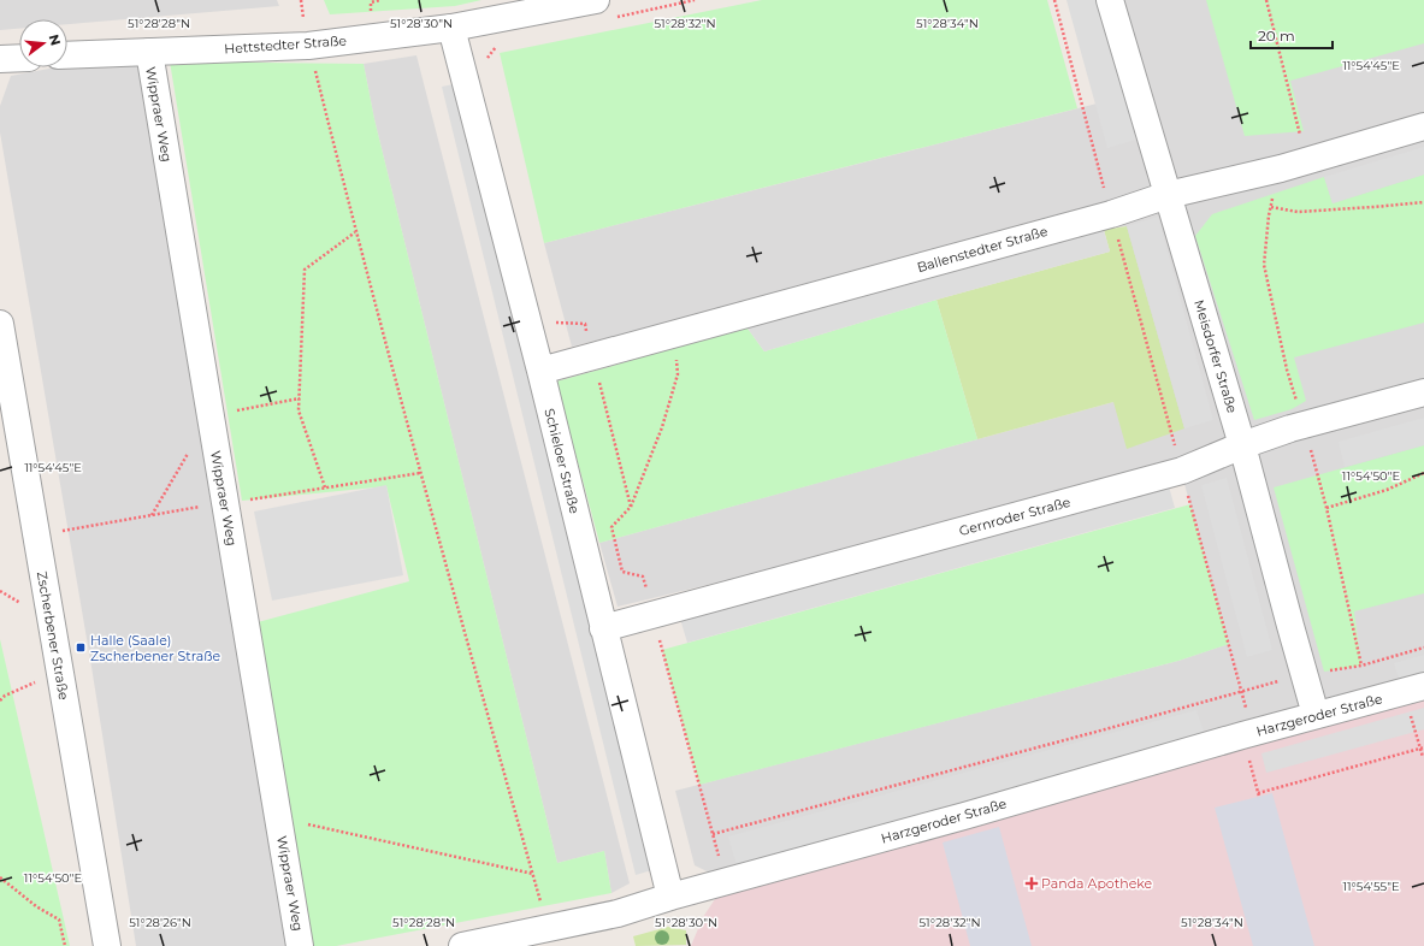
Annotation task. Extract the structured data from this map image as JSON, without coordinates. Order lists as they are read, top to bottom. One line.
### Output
{"streets":{"street":["Hettstedter Straße","Wippraer Weg","Ballenstedter Straße","Meisdorfer Straße","Schieloer Straße","Gernroder Straße","Zscherbener Straße","Harzgeroder Straße"]},"crossings":[["Hettstedter Straße","Wippraer Weg"],["Hettstedter Straße","Schieloer Straße"],["Ballenstedter Straße","Meisdorfer Straße"],["Ballenstedter Straße","Schieloer Straße"],["Meisdorfer Straße","Gernroder Straße"],["Meisdorfer Straße","Harzgeroder Straße"],["Schieloer Straße","Gernroder Straße"],["Schieloer Straße","Harzgeroder Straße"]],"places":{"transit":["Halle (Saale) Zscherbener Straße"],"health":["Panda Apotheke"]},"scale_bar":"20 m","north":"right","coordinates":["51°28'28\"N","51°28'30\"N","51°28'32\"N","51°28'34\"N","11°54'45\"E","11°54'50\"E","11°54'55\"E","51°28'26\"N"]}
